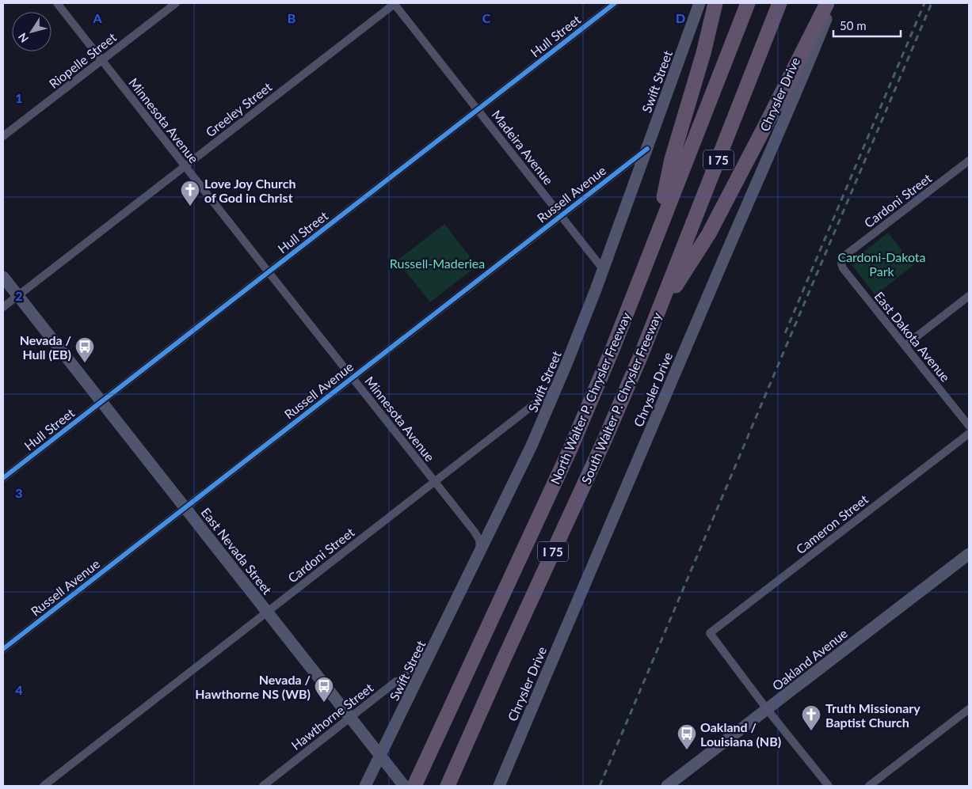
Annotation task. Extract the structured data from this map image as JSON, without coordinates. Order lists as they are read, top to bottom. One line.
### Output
{"streets":{"highway":["I 75","North Walter P. Chrysler Freeway","South Walter P. Chrysler Freeway"],"main road":["Swift Street","Chrysler Drive","East Nevada Street","Oakland Avenue"],"street":["Hull Street","Riopelle Street","Greeley Street","Minnesota Avenue","Madeira Avenue","Russell Avenue","Cardoni Street","East Dakota Avenue","Cameron Street","Hawthorne Street"]},"crossings":[["Hull Street","Minnesota Avenue"],["Hull Street","Madeira Avenue"],["Hull Street","East Nevada Street"],["Riopelle Street","Minnesota Avenue"],["Swift Street","Minnesota Avenue"],["Swift Street","Madeira Avenue"],["Swift Street","Russell Avenue"],["Swift Street","Cardoni Street"],["Swift Street","East Nevada Street"],["Swift Street","Hawthorne Street"],["Greeley Street","Minnesota Avenue"],["Greeley Street","Madeira Avenue"],["Greeley Street","East Nevada Street"],["Minnesota Avenue","Russell Avenue"],["Minnesota Avenue","Cardoni Street"],["Madeira Avenue","Russell Avenue"],["Russell Avenue","East Nevada Street"],["Cardoni Street","East Dakota Avenue"],["Cardoni Street","East Nevada Street"],["Cameron Street","Oakland Avenue"],["East Nevada Street","Hawthorne Street"]],"parks":["Cardoni-Dakota Park","Russell-Maderiea"],"places":{"church":["Love Joy Church of God in Christ","Truth Missionary Baptist Church"],"bus stop":["Nevada / Hull (EB)","Nevada / Hawthorne NS (WB)","Oakland / Louisiana (NB)"]},"scale_bar":"50 m","north":"bottom left","grid":{"columns":["A","B","C","D"],"rows":["1","2","3","4"]}}
